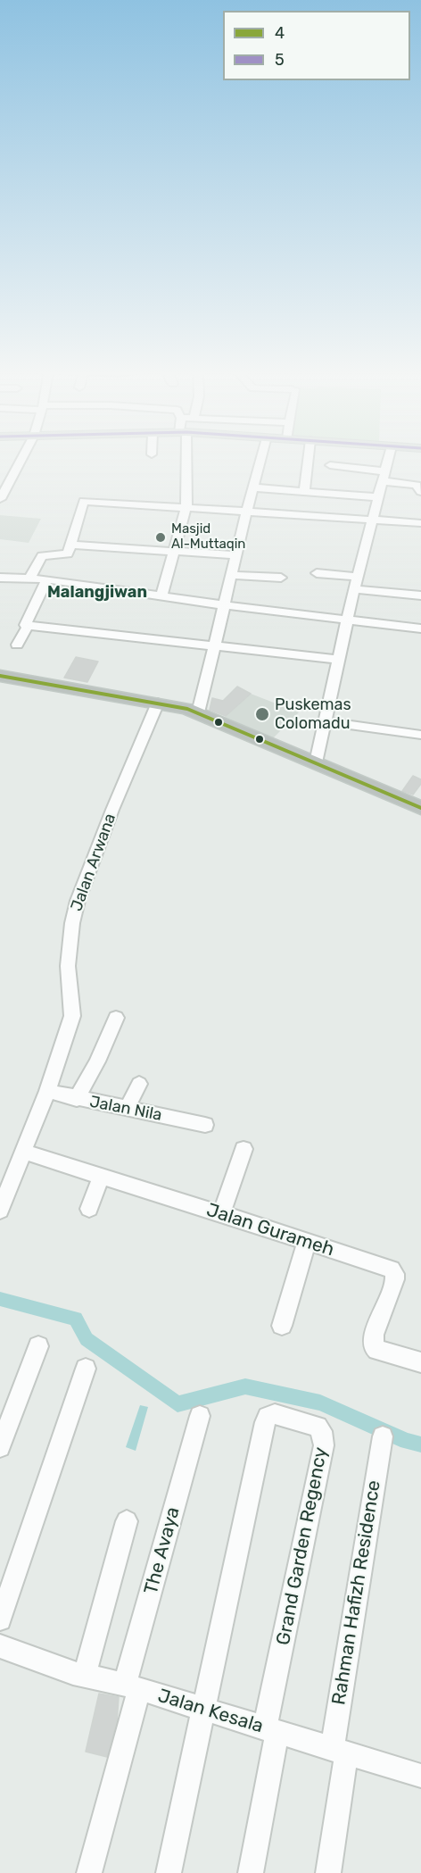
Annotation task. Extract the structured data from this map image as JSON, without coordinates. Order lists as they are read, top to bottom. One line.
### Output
{"streets":{"street":["Jalan Arwana","Jalan Nila","Jalan Gurameh","Grand Garden Regency","The Avaya","Rahman Hafizh Residence","Jalan Kesala"]},"crossings":[["Jalan Arwana","Jalan Nila"],["Jalan Arwana","Jalan Gurameh"],["Grand Garden Regency","Jalan Kesala"],["The Avaya","Jalan Kesala"],["Rahman Hafizh Residence","Jalan Kesala"]],"districts":["Malangjiwan"],"places":["Masjid Al-Muttaqin","Puskemas Colomadu"],"lines":["transit line 4"],"legend":["4","5"]}
